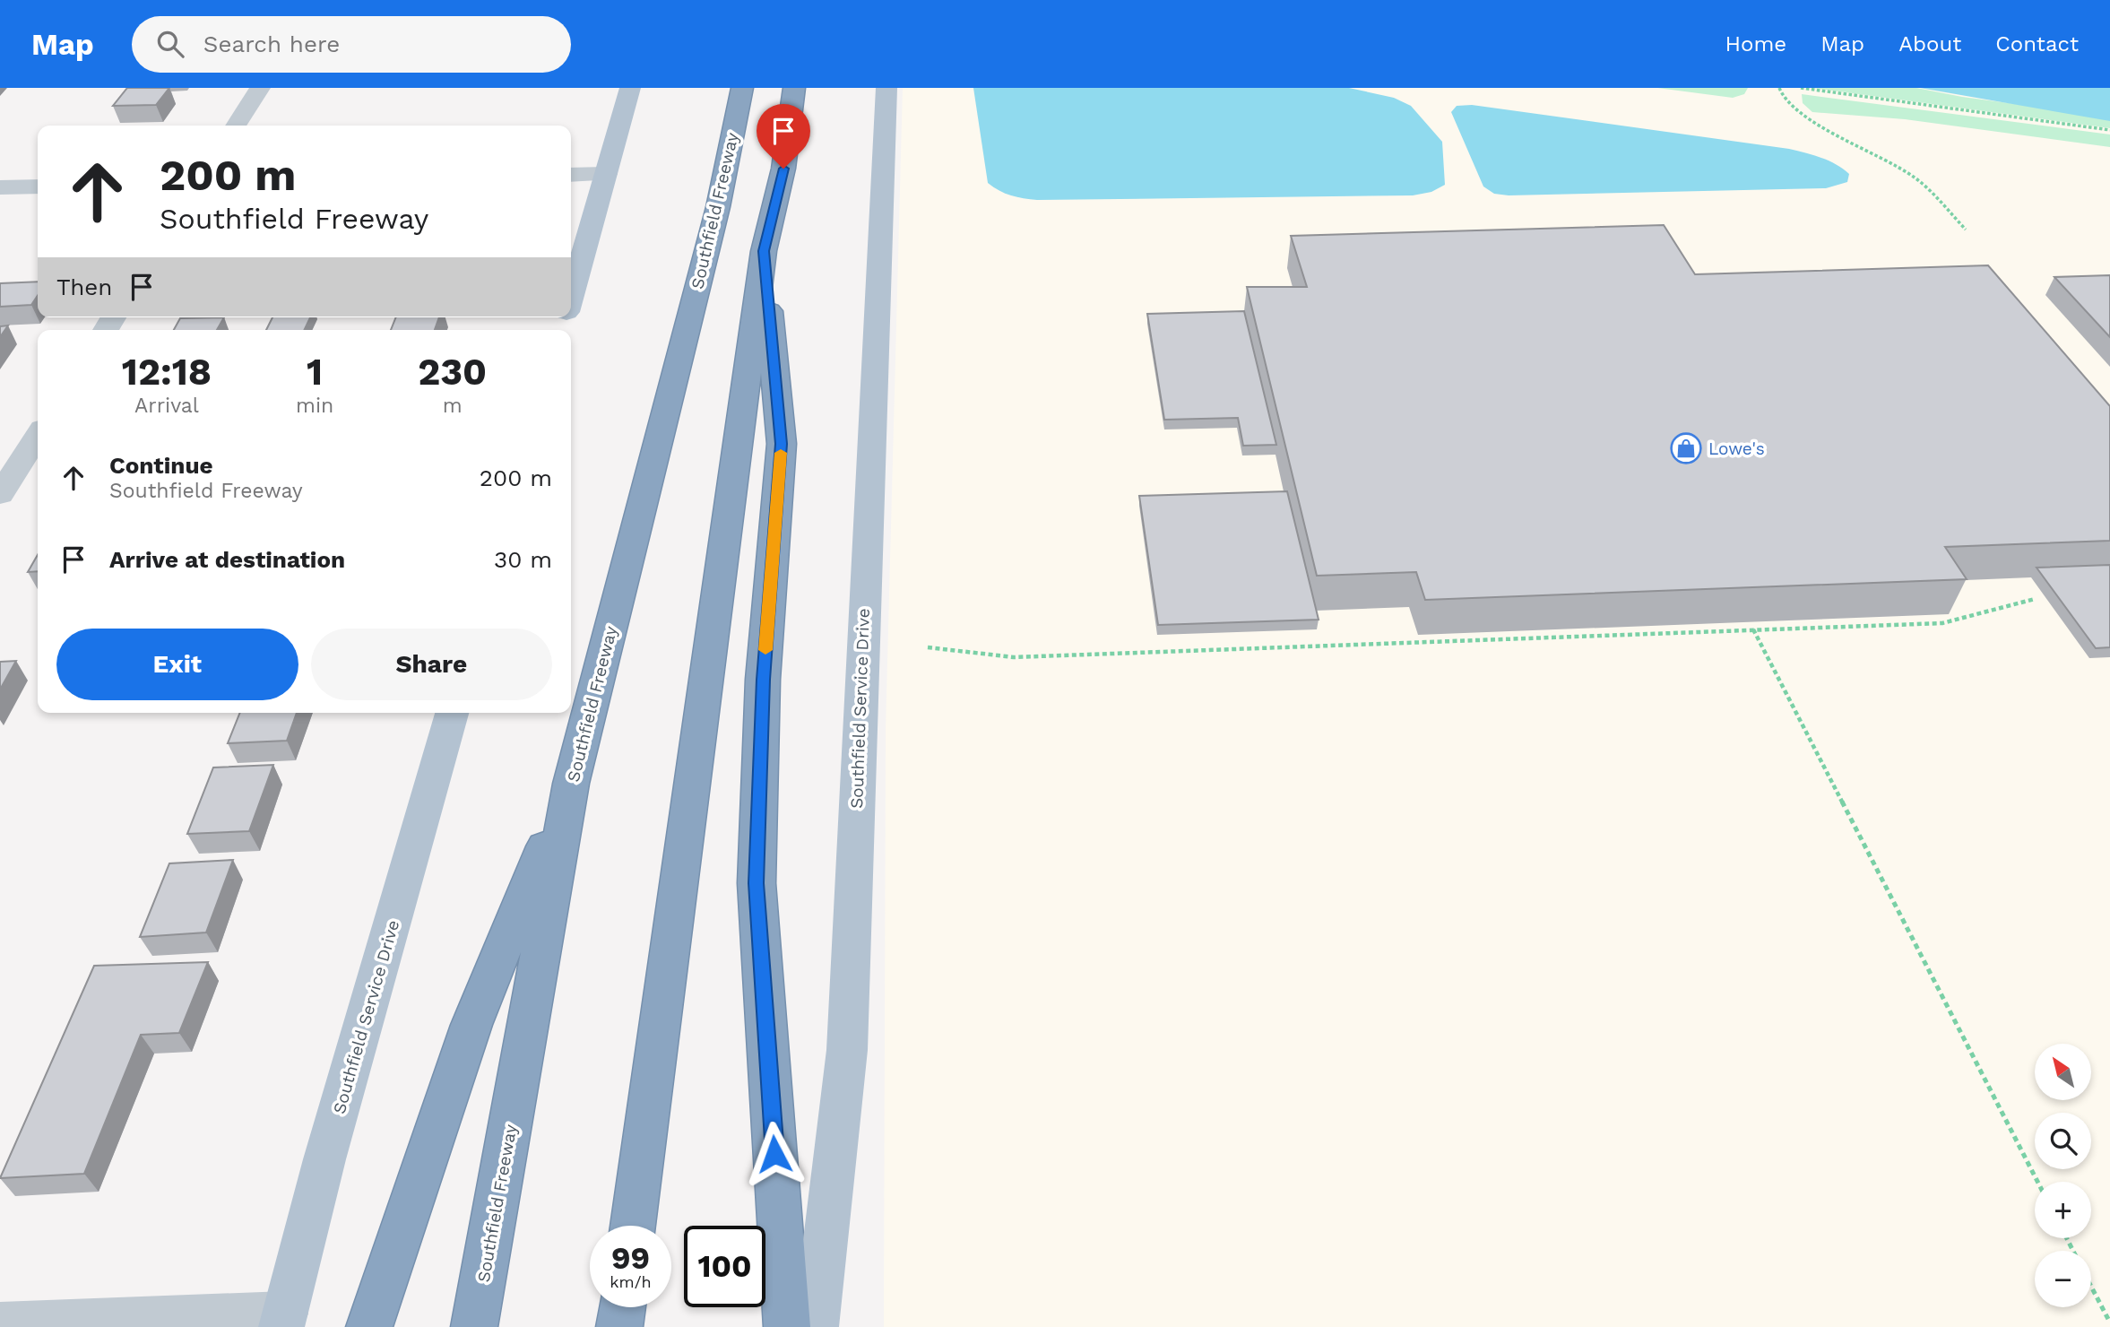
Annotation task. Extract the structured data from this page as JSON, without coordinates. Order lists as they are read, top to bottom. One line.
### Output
{"streets":{"highway":["Southfield Freeway"],"main road":["Southfield Service Drive"]},"places":{"shop":["Lowe's"]},"north":"top left","page":{"header":"Map","search":"Search here","nav":["Home","Map","About","Contact"],"turn":["200 m","Southfield Freeway"],"then":"Then","eta":["12:18","Arrival","1","min","230","m"],"list":[{"name":"Continue","note":"Southfield Freeway","value":"200 m"},{"name":"Arrive at destination","value":"30 m"}],"buttons":["Exit","Share"],"map_buttons":["+","−"],"speed":"99 km/h","limit":"100"}}
